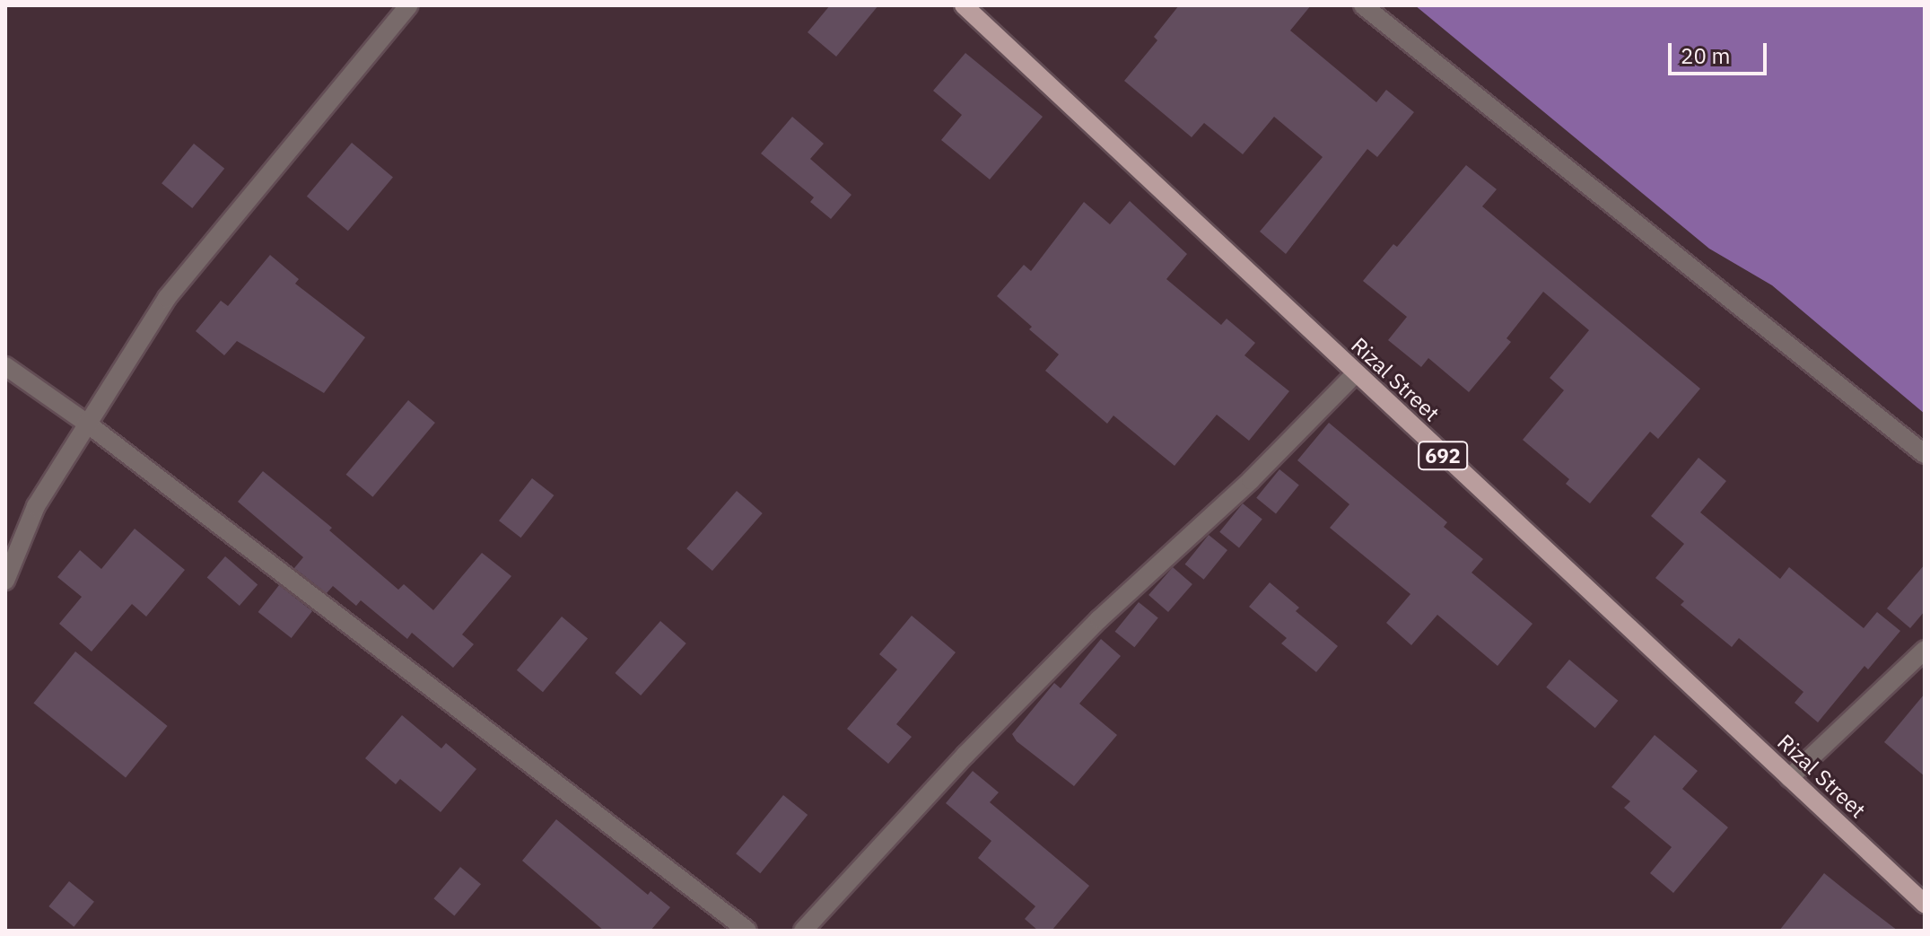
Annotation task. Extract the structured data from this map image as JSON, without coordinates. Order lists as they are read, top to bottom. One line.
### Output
{"streets":{"main road":["Rizal Street","692"]},"scale_bar":"20 m"}
